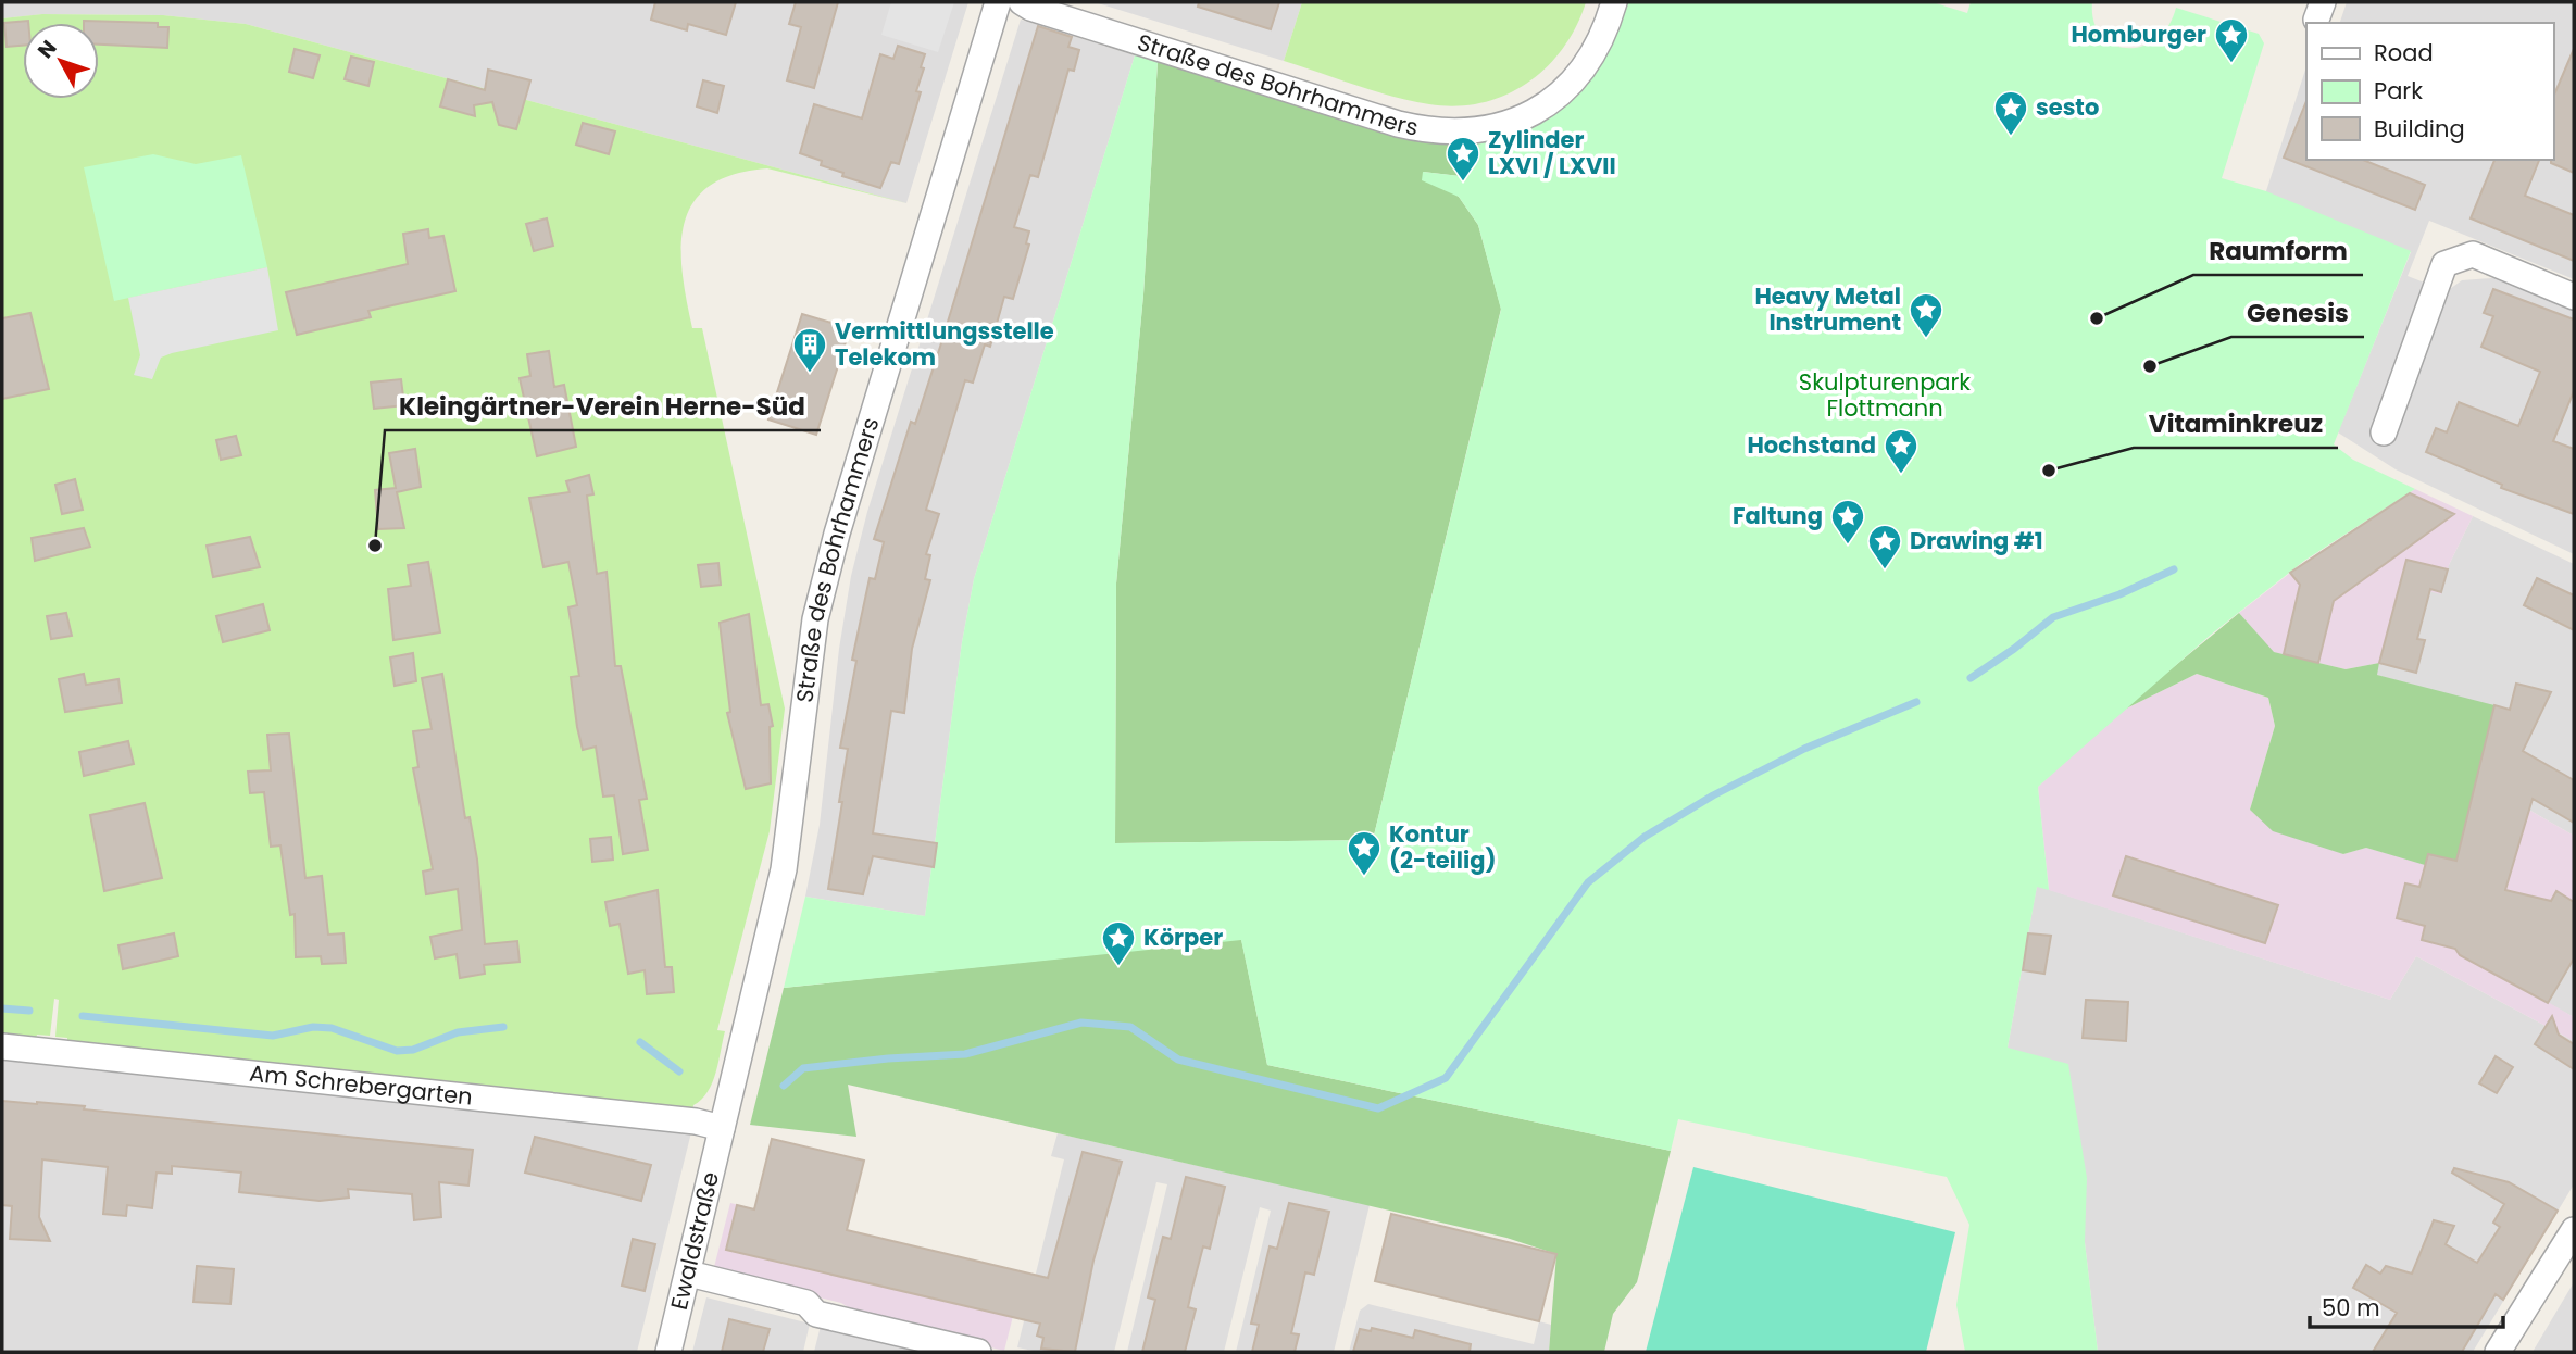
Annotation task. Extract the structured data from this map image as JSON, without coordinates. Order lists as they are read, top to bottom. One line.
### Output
{"streets":{"street":["Straße des Bohrhammers","Am Schrebergarten","Ewaldstraße"]},"crossings":[["Straße des Bohrhammers","Am Schrebergarten"],["Straße des Bohrhammers","Ewaldstraße"],["Am Schrebergarten","Ewaldstraße"]],"parks":["Skulpturenpark Flottmann"],"places":{"place":["Homburger","sesto","Zylinder LXVI / LXVII","Heavy Metal Instrument","Hochstand","Faltung","Drawing #1","Kontur (2-teilig)","Körper"],"other":["Raumform","Genesis","Vitaminkreuz","Kleingärtner-Verein Herne-Süd"],"building":["Vermittlungsstelle Telekom"]},"legend":["Road","Park","Building"],"scale_bar":"50 m","north":"top left"}
